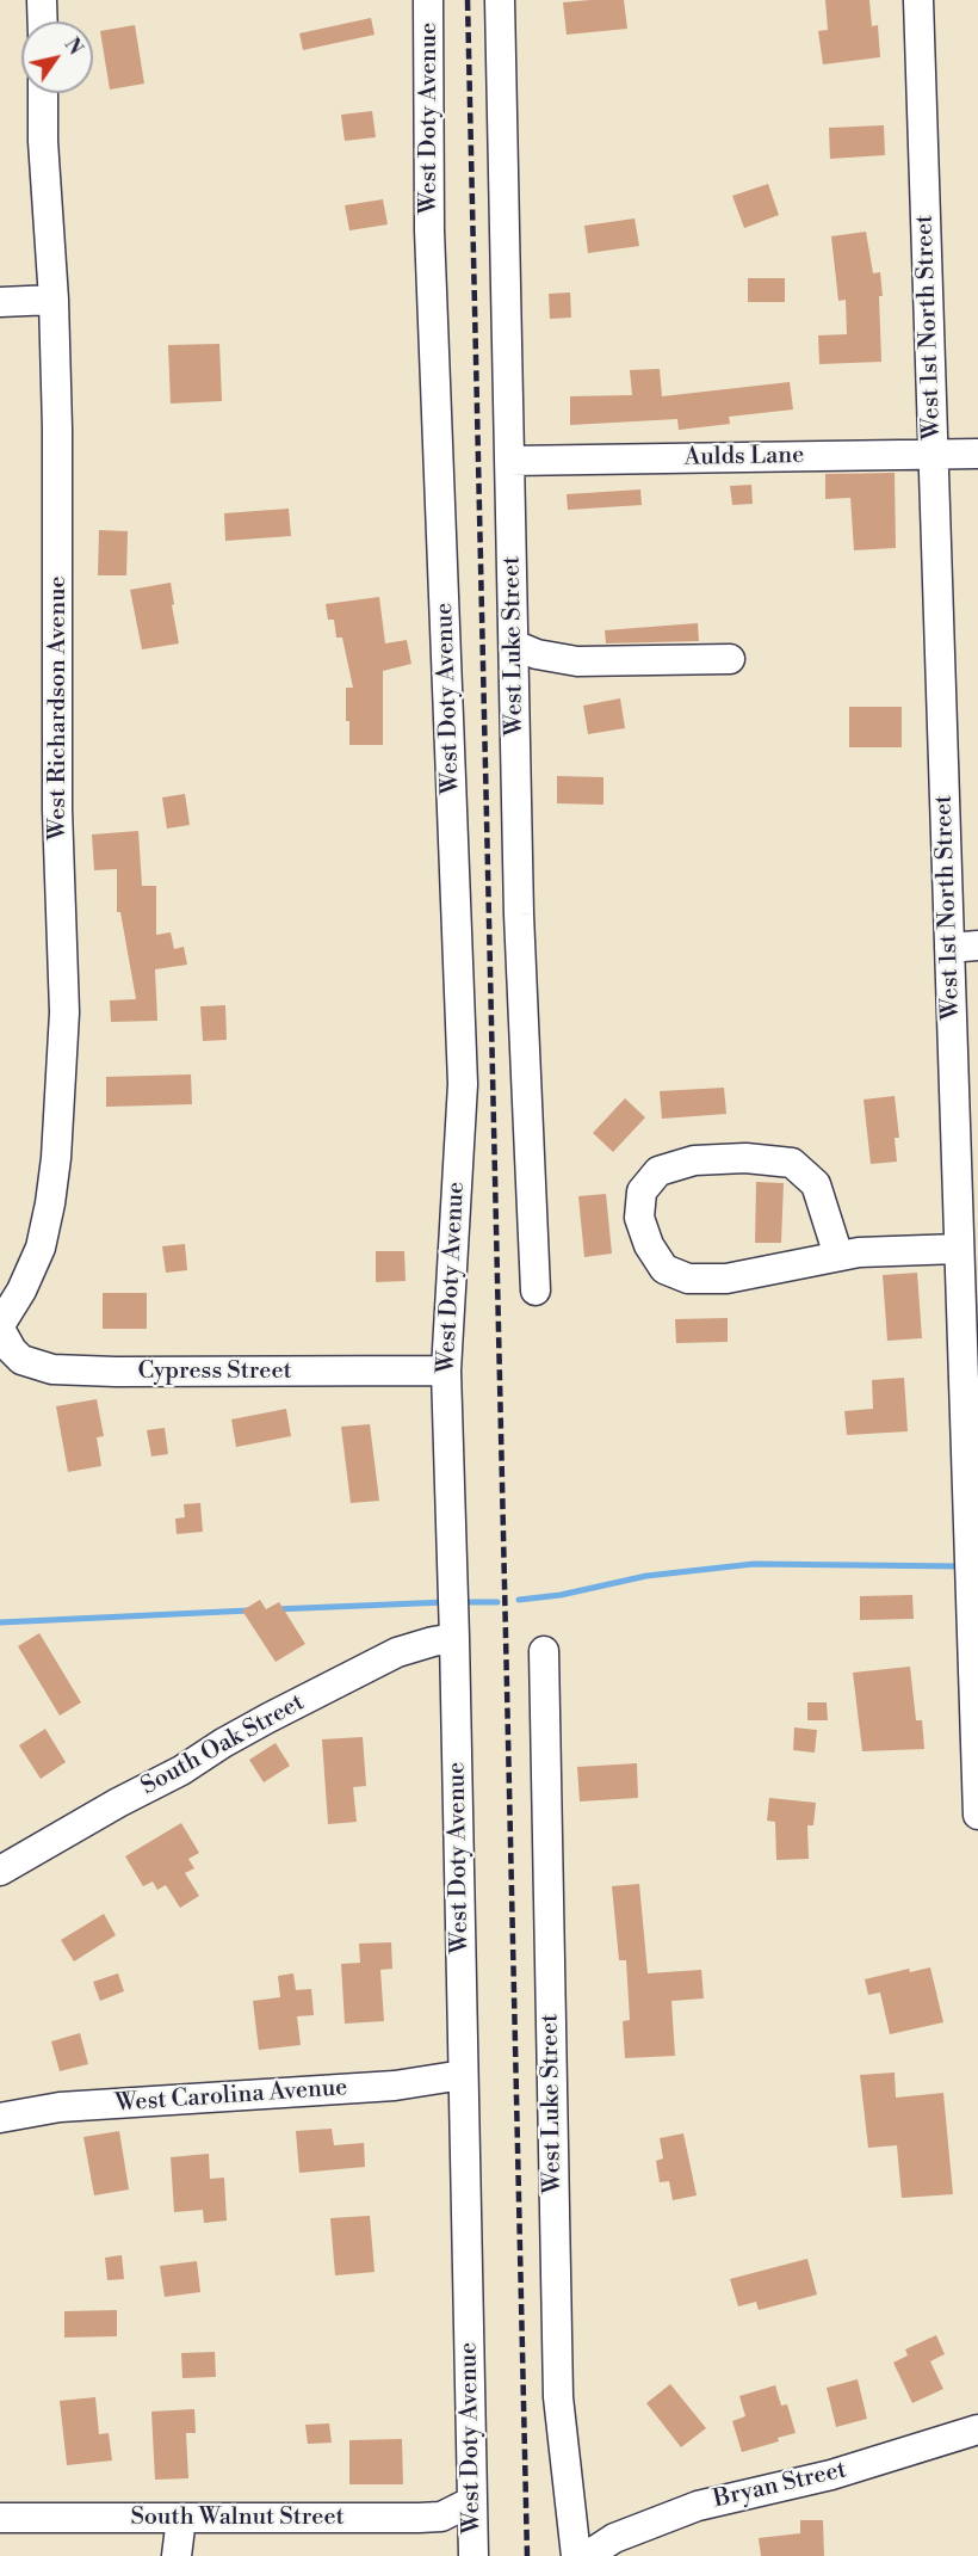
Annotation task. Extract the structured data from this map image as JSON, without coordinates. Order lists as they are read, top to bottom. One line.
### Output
{"streets":{"street":["West Doty Avenue","West 1st North Street","Aulds Lane","West Luke Street","West Richardson Avenue","Cypress Street","South Oak Street","West Carolina Avenue","Bryan Street","South Walnut Street"]},"crossings":[["West Doty Avenue","Cypress Street"],["West Doty Avenue","South Oak Street"],["West Doty Avenue","West Carolina Avenue"],["West Doty Avenue","South Walnut Street"],["West 1st North Street","Aulds Lane"],["Aulds Lane","West Luke Street"],["West Richardson Avenue","Cypress Street"]],"north":"top right"}
